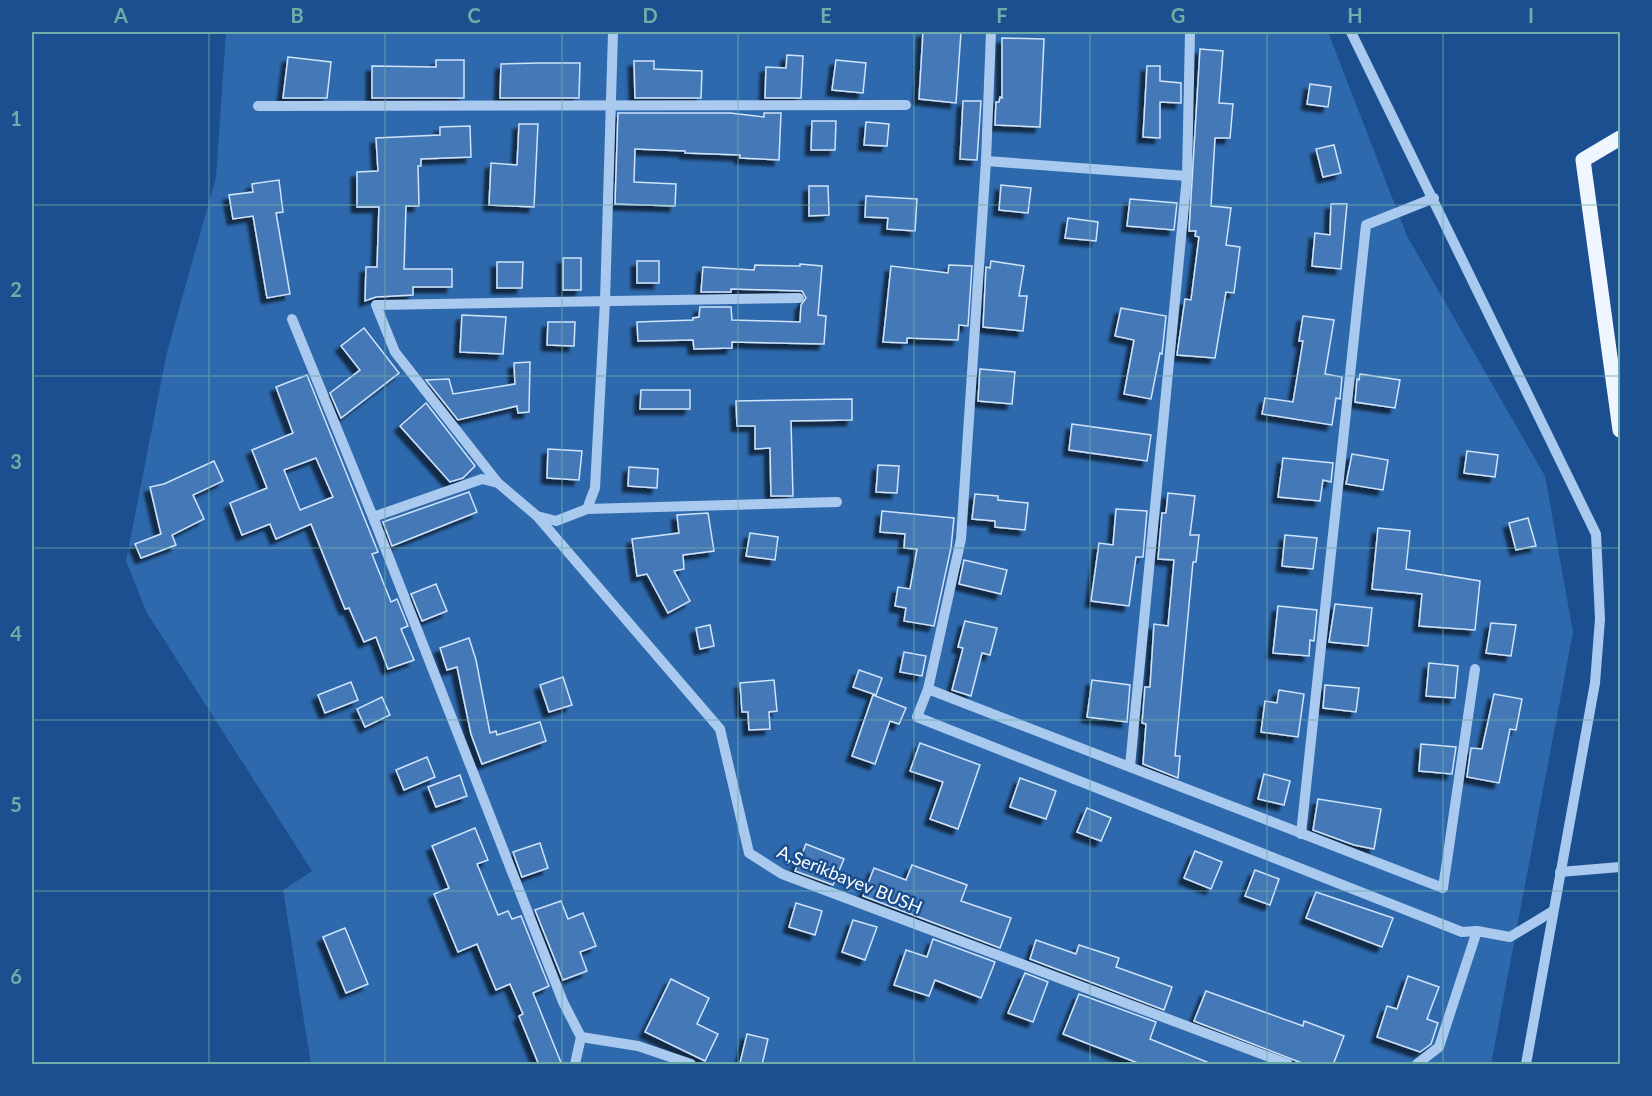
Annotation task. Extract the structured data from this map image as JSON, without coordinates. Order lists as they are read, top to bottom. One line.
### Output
{"streets":{"street":["A,Serikbayev BUSH"]},"grid":{"columns":["A","B","C","D","E","F","G","H","I"],"rows":["1","2","3","4","5","6"]}}
